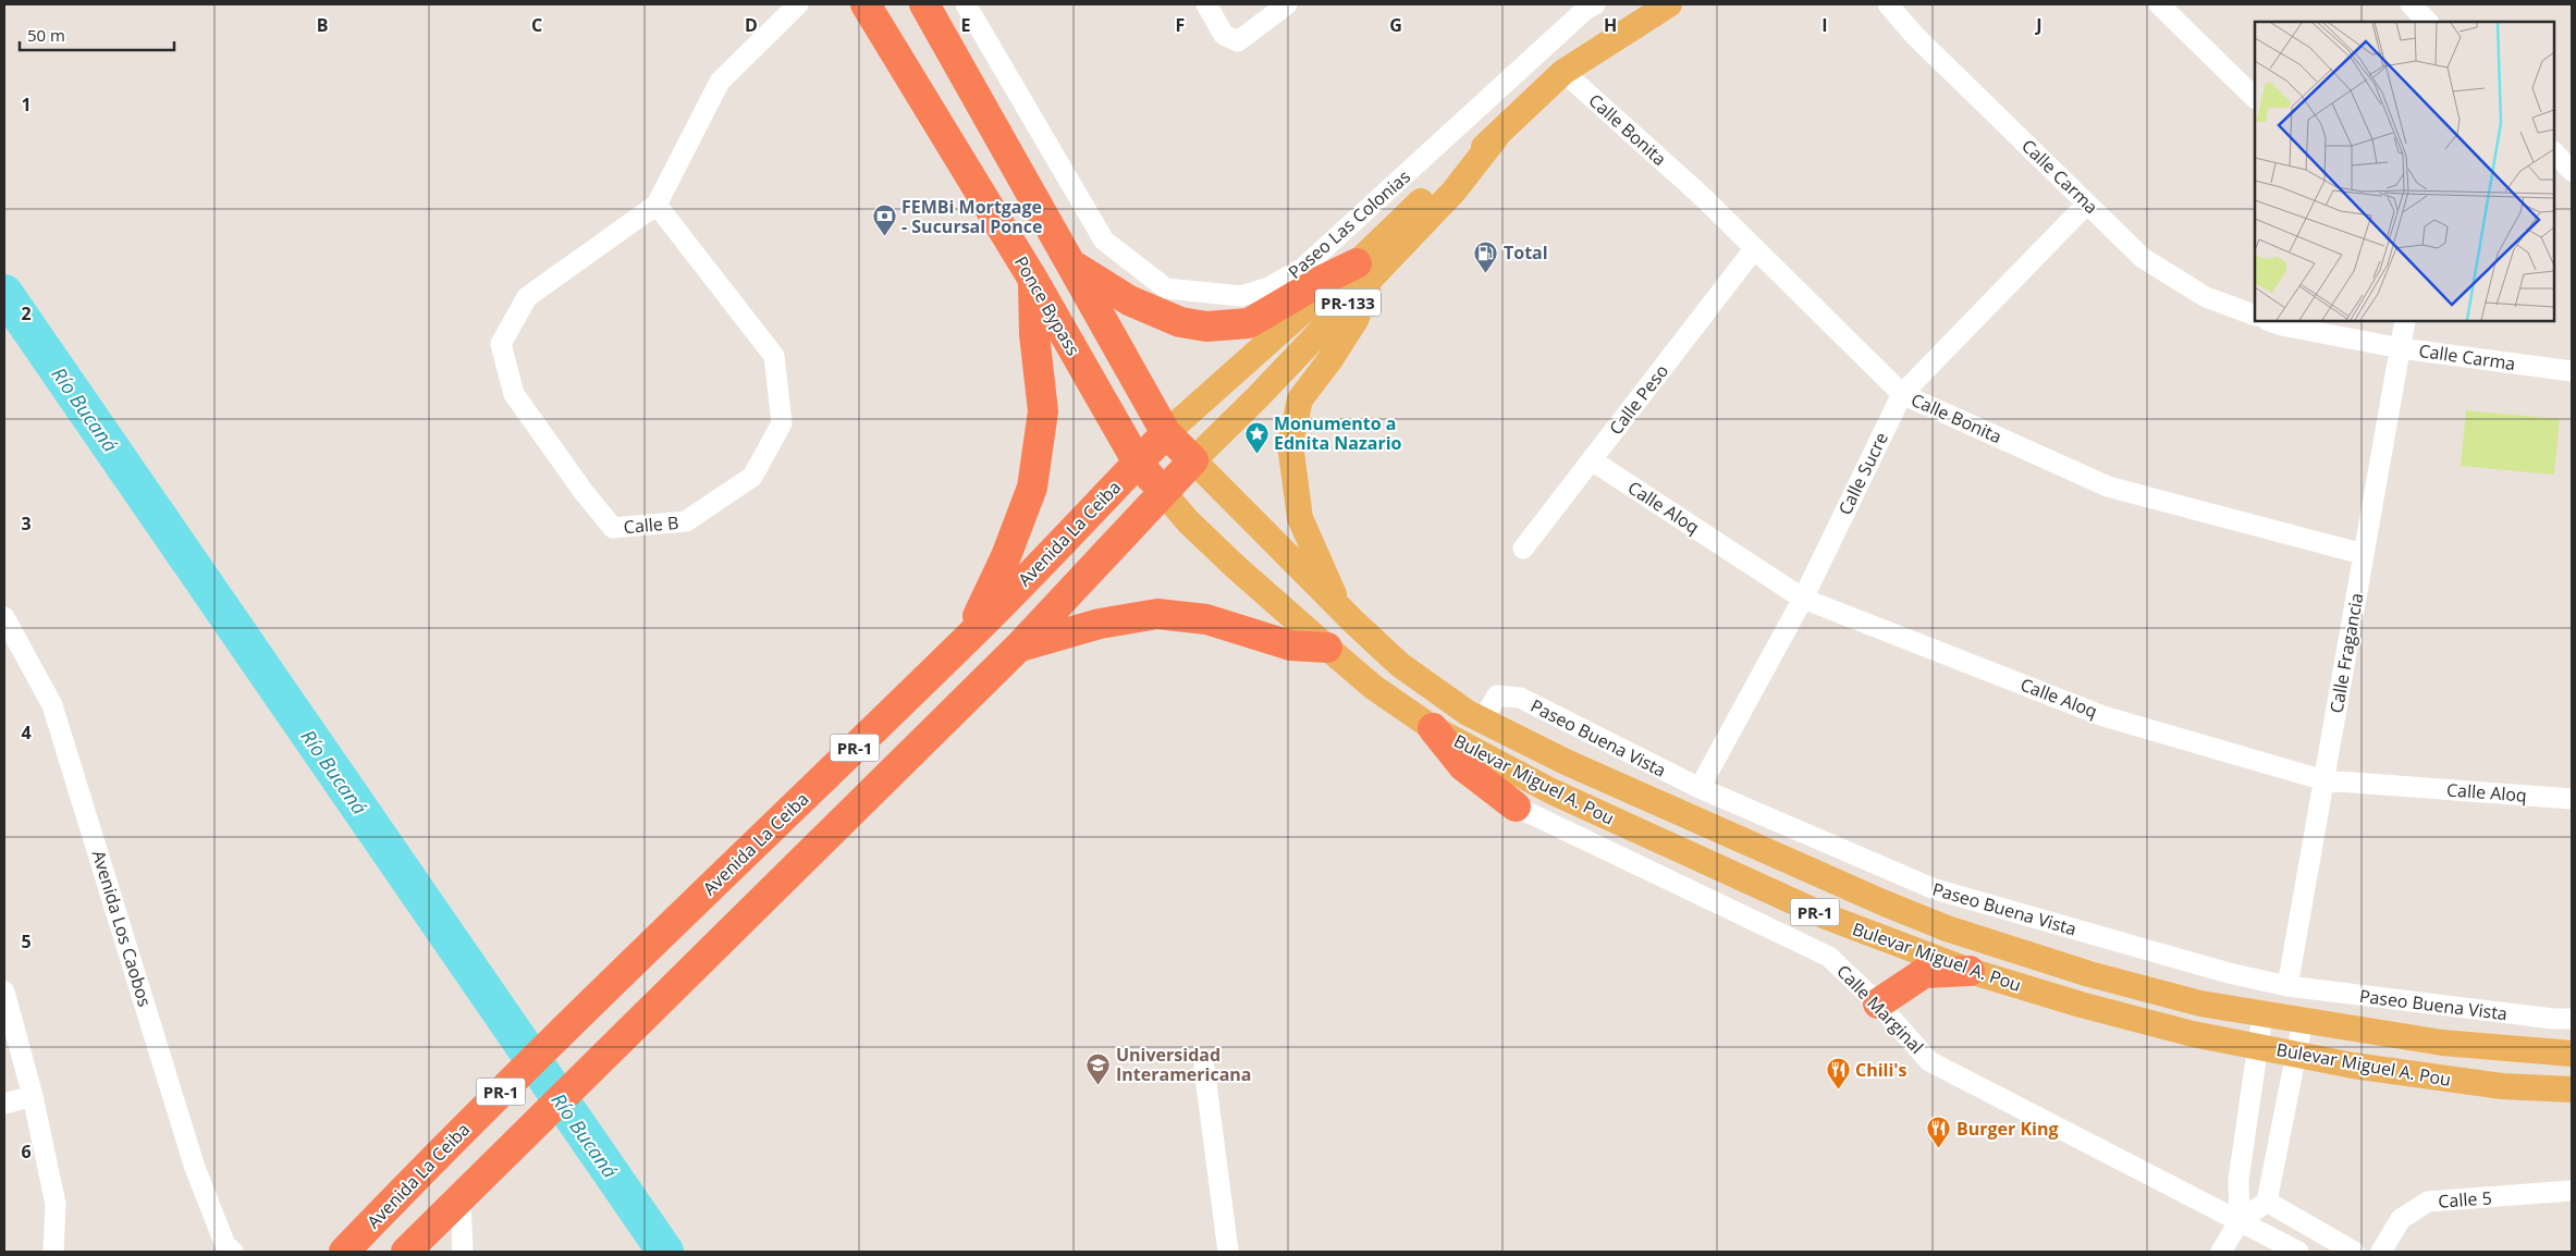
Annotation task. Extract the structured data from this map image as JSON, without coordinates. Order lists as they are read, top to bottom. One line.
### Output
{"streets":{"highway":["Ponce Bypass","Avenida La Ceiba","PR-1"],"main road":["PR-133","Bulevar Miguel A. Pou"],"street":["Calle Bonita","Calle Carma","Paseo Las Colonias","Calle Peso","Calle Sucre","Calle Aloq","Calle B","Calle Fragancia","Paseo Buena Vista","Avenida Los Caobos","Calle Marginal","Calle 5"]},"crossings":[["Calle Bonita","PR-133"],["Calle Bonita","Calle Peso"],["Calle Bonita","Calle Sucre"],["Calle Bonita","Calle Fragancia"],["Calle Carma","Calle Sucre"],["Calle Carma","Calle Fragancia"],["PR-133","Avenida La Ceiba"],["PR-133","PR-1"],["PR-133","Bulevar Miguel A. Pou"],["Ponce Bypass","Avenida La Ceiba"],["Ponce Bypass","PR-1"],["Ponce Bypass","Bulevar Miguel A. Pou"],["Calle Peso","Calle Aloq"],["Calle Sucre","Calle Aloq"],["Calle Sucre","Paseo Buena Vista"],["Calle Aloq","Calle Fragancia"],["Avenida La Ceiba","PR-1"],["Calle Fragancia","Paseo Buena Vista"],["Paseo Buena Vista","Bulevar Miguel A. Pou"],["PR-1","Bulevar Miguel A. Pou"]],"water":["Río Bucaná"],"places":{"bank":["FEMBi Mortgage - Sucursal Ponce"],"fuel station":["Total"],"place":["Monumento a Ednita Nazario"],"school or university":["Universidad Interamericana"],"restaurant":["Chili's","Burger King"]},"scale_bar":"50 m","grid":{"columns":["B","C","D","E","F","G","H","I","J"],"rows":["1","2","3","4","5","6"]}}
